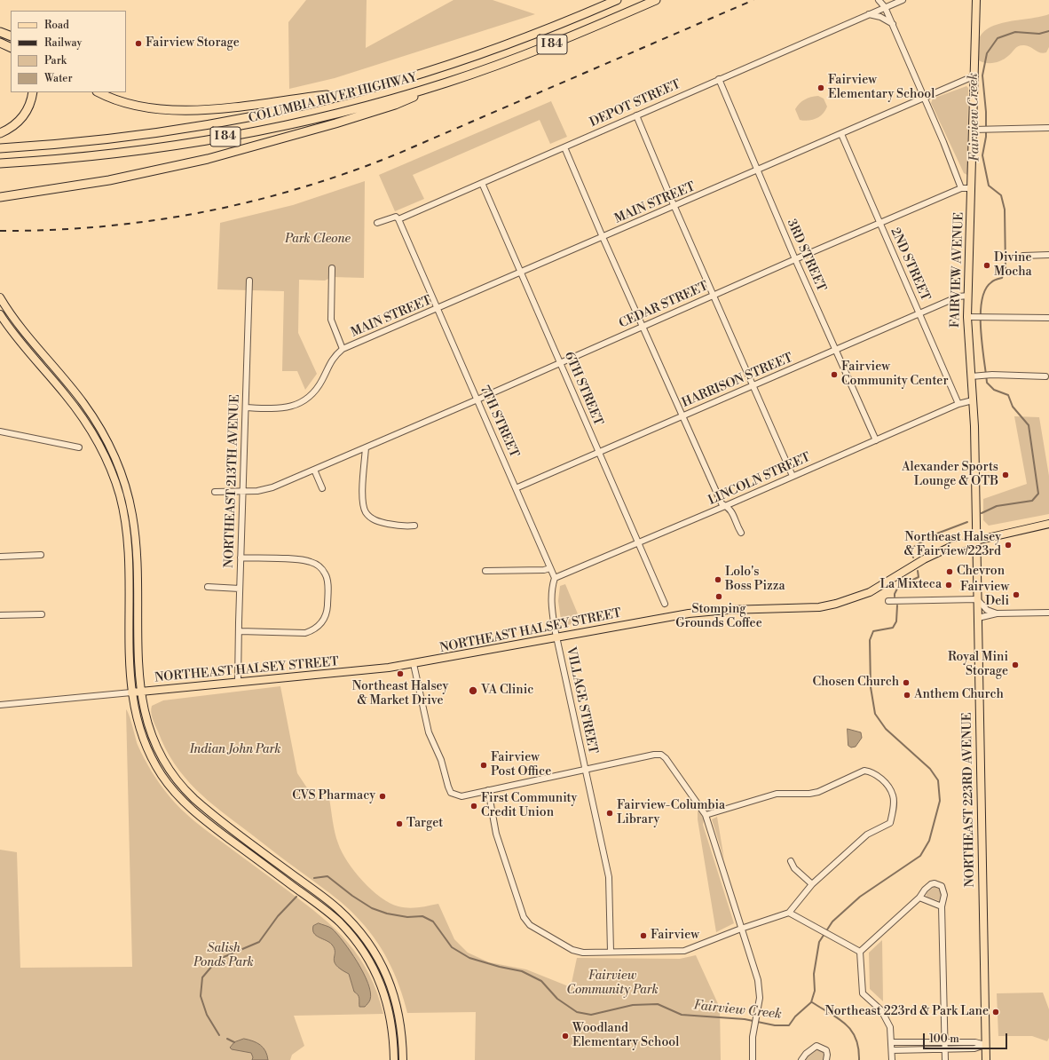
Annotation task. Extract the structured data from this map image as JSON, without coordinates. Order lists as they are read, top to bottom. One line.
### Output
{"streets":{"highway":["I 84","COLUMBIA RIVER HIGHWAY"],"main road":["FAIRVIEW AVENUE","NORTHEAST HALSEY STREET","NORTHEAST 223RD AVENUE"],"street":["DEPOT STREET","MAIN STREET","3RD STREET","2ND STREET","CEDAR STREET","HARRISON STREET","6TH STREET","7TH STREET","LINCOLN STREET","NORTHEAST 213TH AVENUE","VILLAGE STREET"]},"crossings":[["DEPOT STREET","3RD STREET"],["DEPOT STREET","6TH STREET"],["DEPOT STREET","7TH STREET"],["MAIN STREET","3RD STREET"],["MAIN STREET","2ND STREET"],["MAIN STREET","FAIRVIEW AVENUE"],["MAIN STREET","6TH STREET"],["MAIN STREET","7TH STREET"],["3RD STREET","CEDAR STREET"],["3RD STREET","HARRISON STREET"],["3RD STREET","LINCOLN STREET"],["2ND STREET","CEDAR STREET"],["2ND STREET","HARRISON STREET"],["2ND STREET","LINCOLN STREET"],["FAIRVIEW AVENUE","CEDAR STREET"],["FAIRVIEW AVENUE","HARRISON STREET"],["FAIRVIEW AVENUE","LINCOLN STREET"],["FAIRVIEW AVENUE","NORTHEAST HALSEY STREET"],["FAIRVIEW AVENUE","NORTHEAST 223RD AVENUE"],["CEDAR STREET","6TH STREET"],["CEDAR STREET","7TH STREET"],["CEDAR STREET","NORTHEAST 213TH AVENUE"],["HARRISON STREET","6TH STREET"],["HARRISON STREET","7TH STREET"],["6TH STREET","LINCOLN STREET"],["7TH STREET","LINCOLN STREET"],["NORTHEAST 213TH AVENUE","NORTHEAST HALSEY STREET"],["NORTHEAST HALSEY STREET","VILLAGE STREET"],["NORTHEAST HALSEY STREET","NORTHEAST 223RD AVENUE"]],"water":["Fairview Creek"],"parks":["Park Cleone","Indian John Park","Salish Ponds Park","Fairview Community Park"],"places":["Fairview Storage","Fairview Elementary School","Divine Mocha","Fairview Community Center","Alexander Sports Lounge & OTB","Northeast Halsey & Fairview/223rd","Chevron","Lolo's Boss Pizza","La Mixteca","Fairview Deli","Stomping Grounds Coffee","Royal Mini Storage","Northeast Halsey & Market Drive","Chosen Church","VA Clinic","Anthem Church","Fairview Post Office","CVS Pharmacy","First Community Credit Union","Fairview-Columbia Library","Target","Fairview","Northeast 223rd & Park Lane","Woodland Elementary School"],"legend":["Road","Railway","Park","Water"],"scale_bar":"100 m"}
